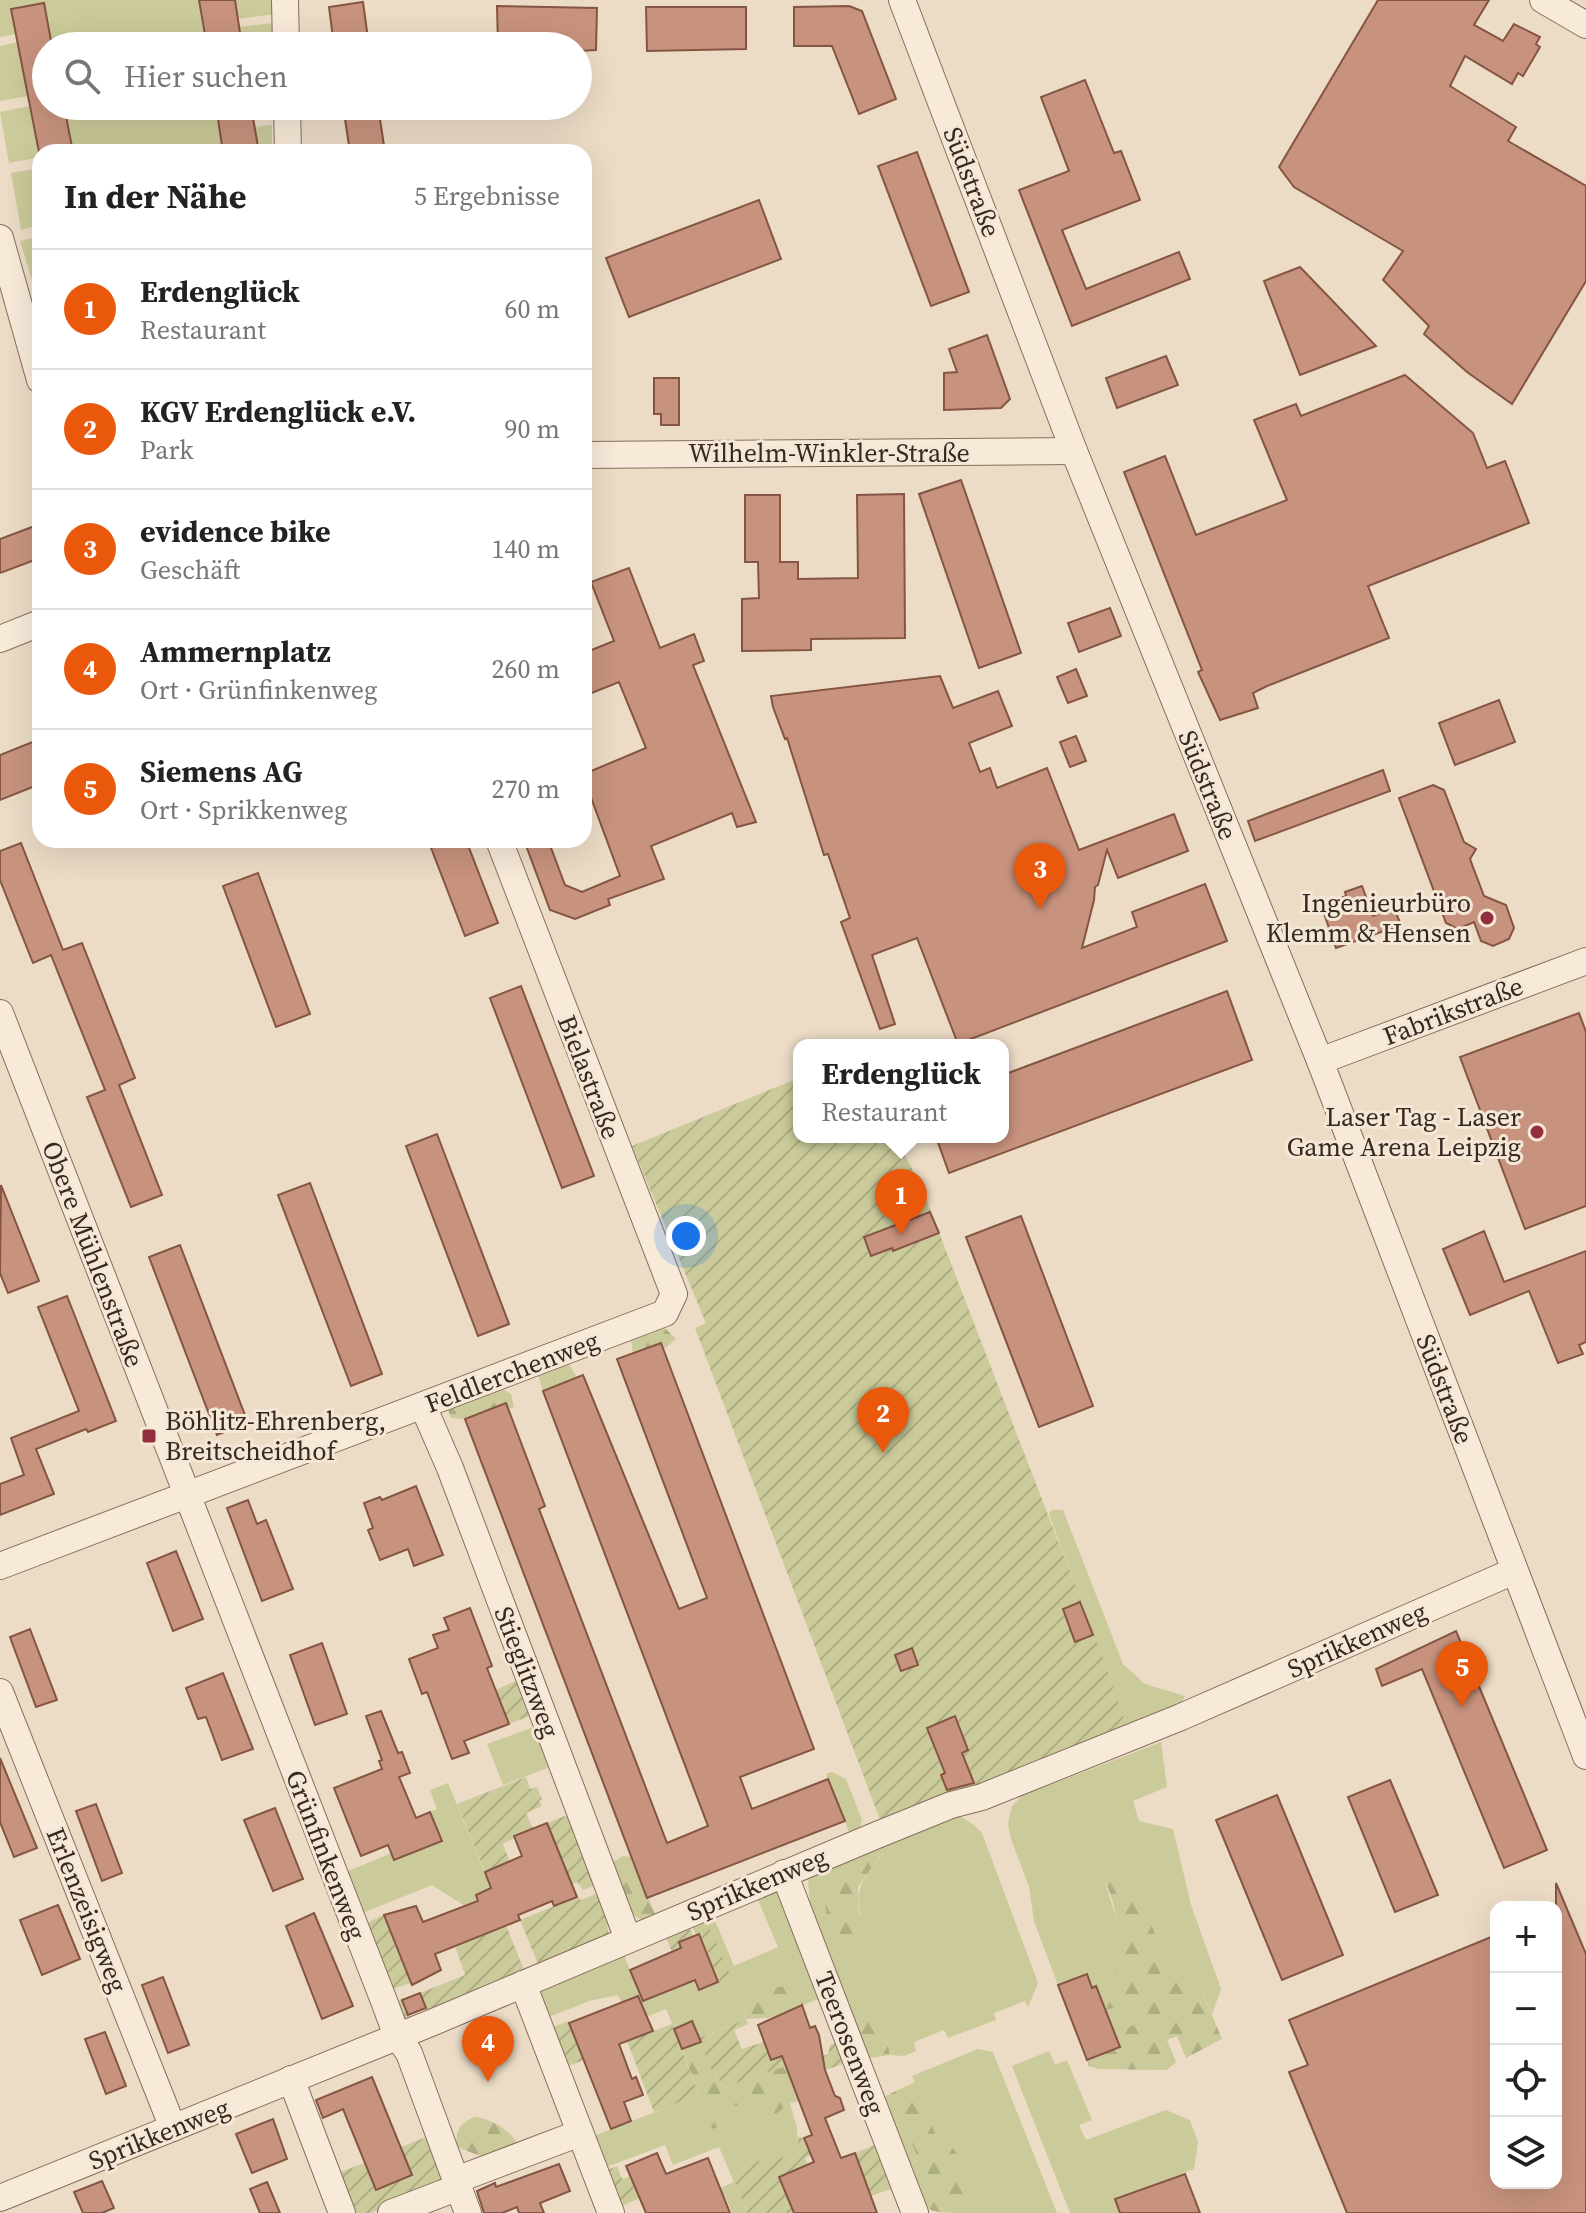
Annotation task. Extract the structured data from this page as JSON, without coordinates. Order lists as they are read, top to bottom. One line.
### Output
{"streets":{"street":["Südstraße","Wilhelm-Winkler-Straße","Fabrikstraße","Bielastraße","Obere Mühlenstraße","Feldlerchenweg","Sprikkenweg","Stieglitzweg","Grünfinkenweg","Erlenzeisigweg","Teerosenweg"]},"crossings":[["Südstraße","Wilhelm-Winkler-Straße"],["Südstraße","Fabrikstraße"],["Südstraße","Sprikkenweg"],["Bielastraße","Feldlerchenweg"],["Obere Mühlenstraße","Feldlerchenweg"],["Obere Mühlenstraße","Grünfinkenweg"],["Feldlerchenweg","Stieglitzweg"],["Feldlerchenweg","Grünfinkenweg"],["Sprikkenweg","Stieglitzweg"],["Sprikkenweg","Grünfinkenweg"],["Sprikkenweg","Erlenzeisigweg"],["Sprikkenweg","Teerosenweg"]],"places":{"other":["Ingenieurbüro Klemm & Hensen","Laser Tag - Laser Game Arena Leipzig"],"transit":["Böhlitz-Ehrenberg, Breitscheidhof"]},"page":{"search":"Hier suchen","heading":["In der Nähe","5 Ergebnisse"],"list":[{"mark":"1","name":"Erdenglück","note":"Restaurant","value":"60 m"},{"mark":"2","name":"KGV Erdenglück e.V.","note":"Park","value":"90 m"},{"mark":"3","name":"evidence bike","note":"Geschäft","value":"140 m"},{"mark":"4","name":"Ammernplatz","note":"Ort · Grünfinkenweg","value":"260 m"},{"mark":"5","name":"Siemens AG","note":"Ort · Sprikkenweg","value":"270 m"}],"pins":["3","1","2","5","4"],"popup":["Erdenglück","Restaurant"],"map_buttons":["+","−"]}}
